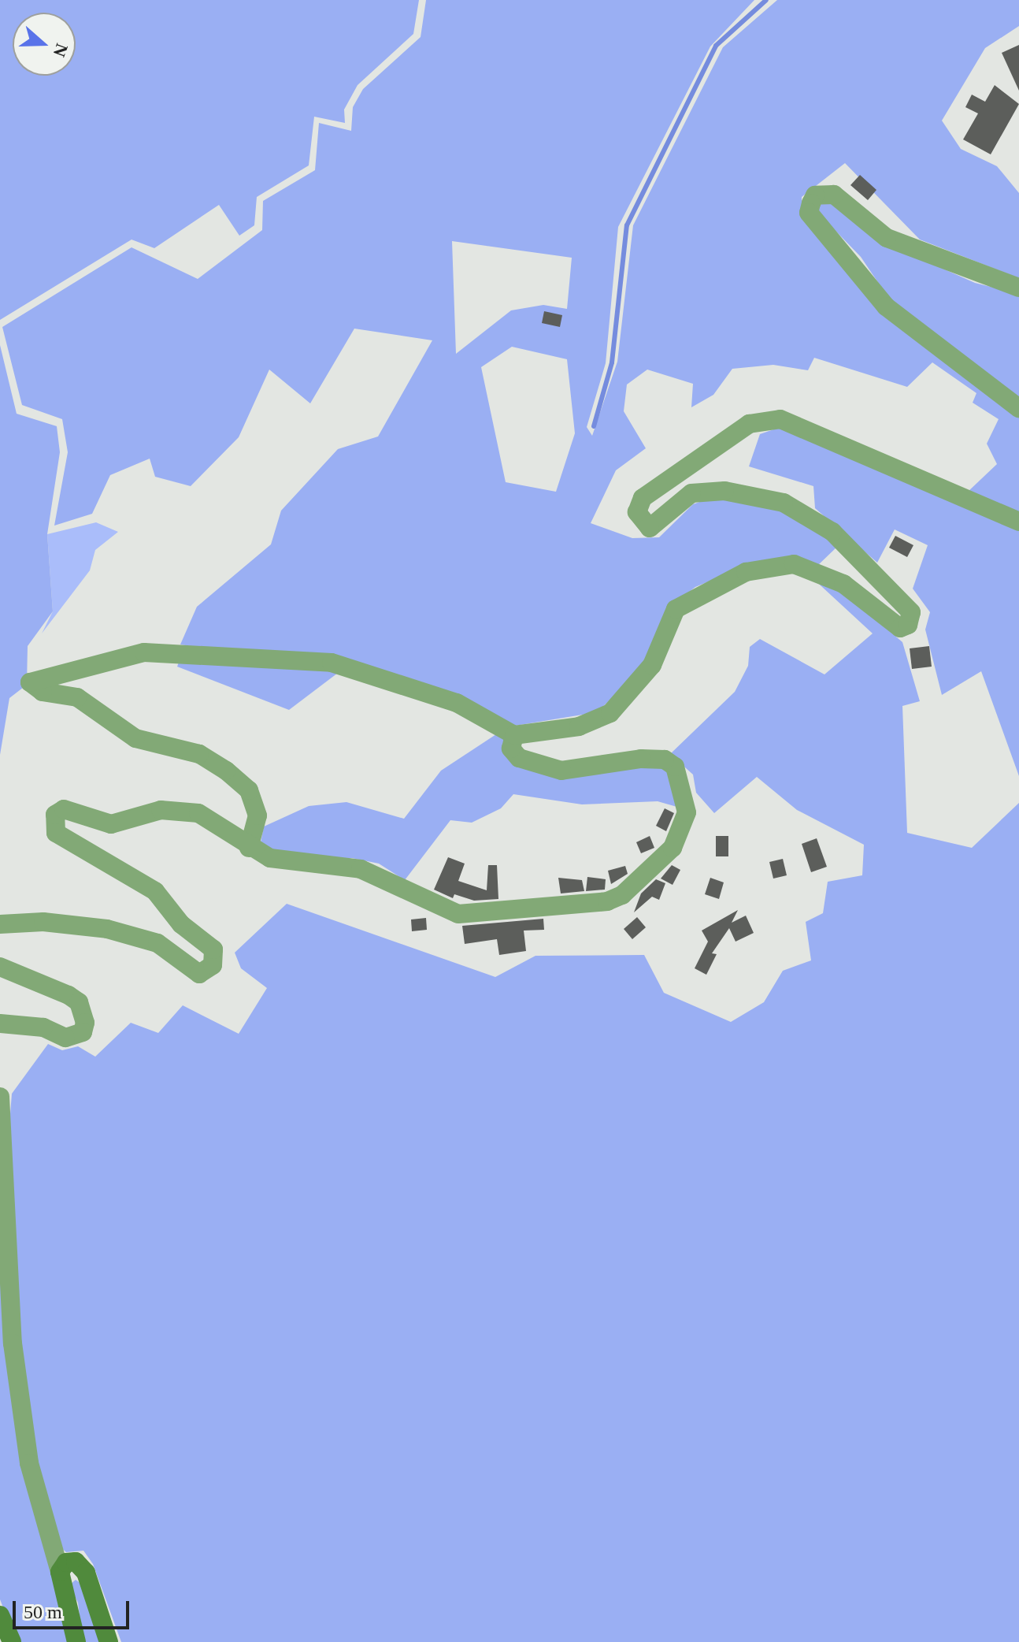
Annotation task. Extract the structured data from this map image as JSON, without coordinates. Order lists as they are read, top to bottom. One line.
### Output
{"scale_bar":"50 m","north":"right"}
